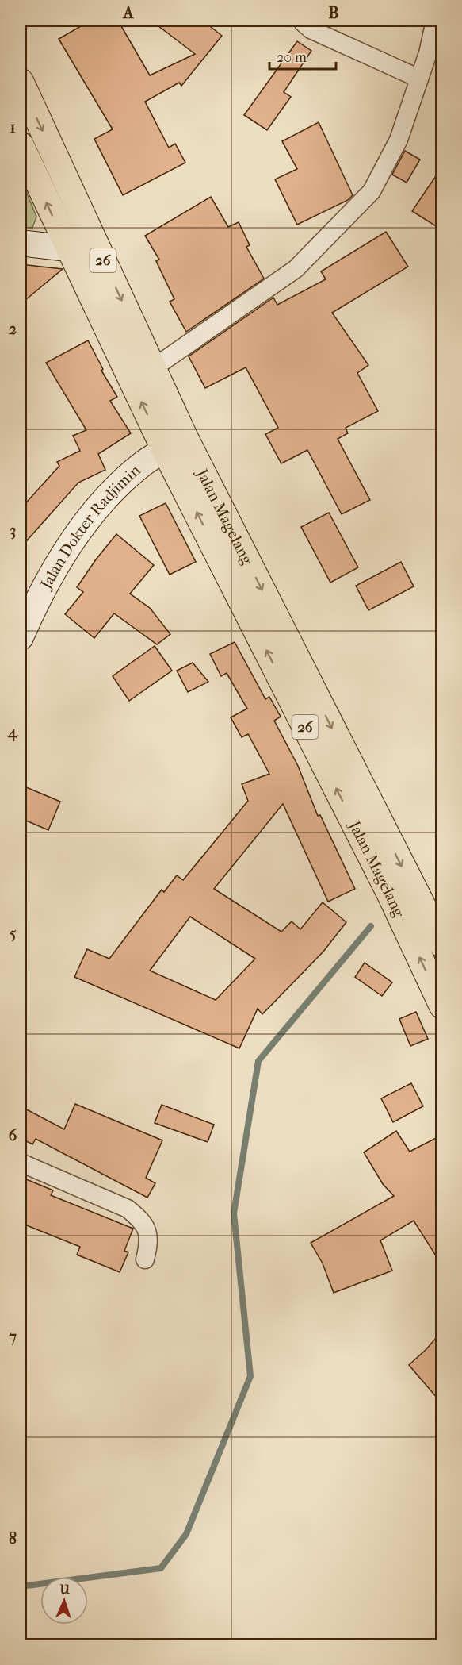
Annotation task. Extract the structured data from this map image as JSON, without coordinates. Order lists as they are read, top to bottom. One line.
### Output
{"streets":{"highway":["26","Jalan Magelang"],"main road":["Jalan Dokter Radjimin"]},"crossings":[["Jalan Magelang","Jalan Dokter Radjimin"]],"scale_bar":"20 m","north":"top","grid":{"columns":["A","B"],"rows":["1","2","3","4","5","6","7","8"]}}
